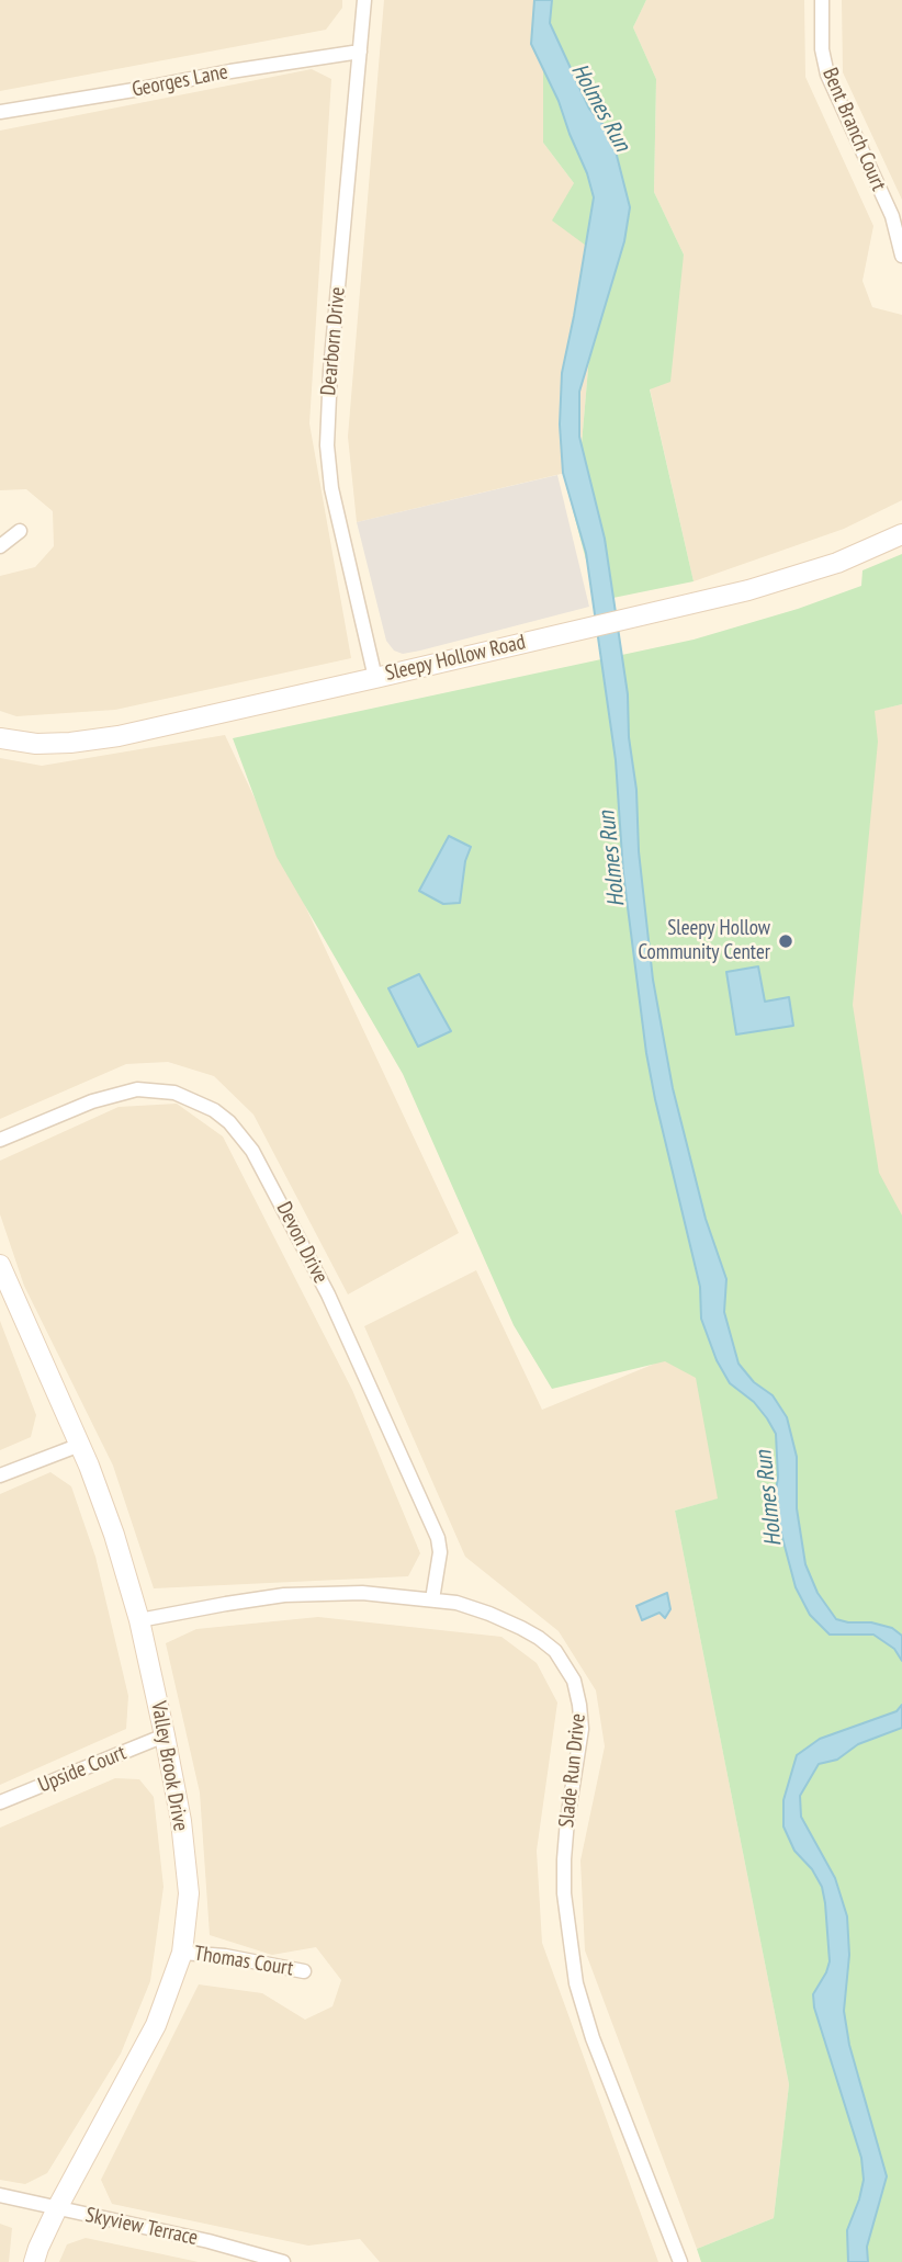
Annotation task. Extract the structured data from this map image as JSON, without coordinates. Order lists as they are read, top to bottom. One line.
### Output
{"streets":{"street":["Georges Lane","Bent Branch Court","Dearborn Drive","Sleepy Hollow Road","Devon Drive","Valley Brook Drive","Upside Court","Slade Run Drive","Thomas Court","Skyview Terrace"]},"crossings":[["Georges Lane","Dearborn Drive"],["Dearborn Drive","Sleepy Hollow Road"],["Devon Drive","Slade Run Drive"],["Valley Brook Drive","Upside Court"],["Valley Brook Drive","Slade Run Drive"],["Valley Brook Drive","Thomas Court"],["Valley Brook Drive","Skyview Terrace"]],"water":["Holmes Run"],"places":["Sleepy Hollow Community Center"]}
